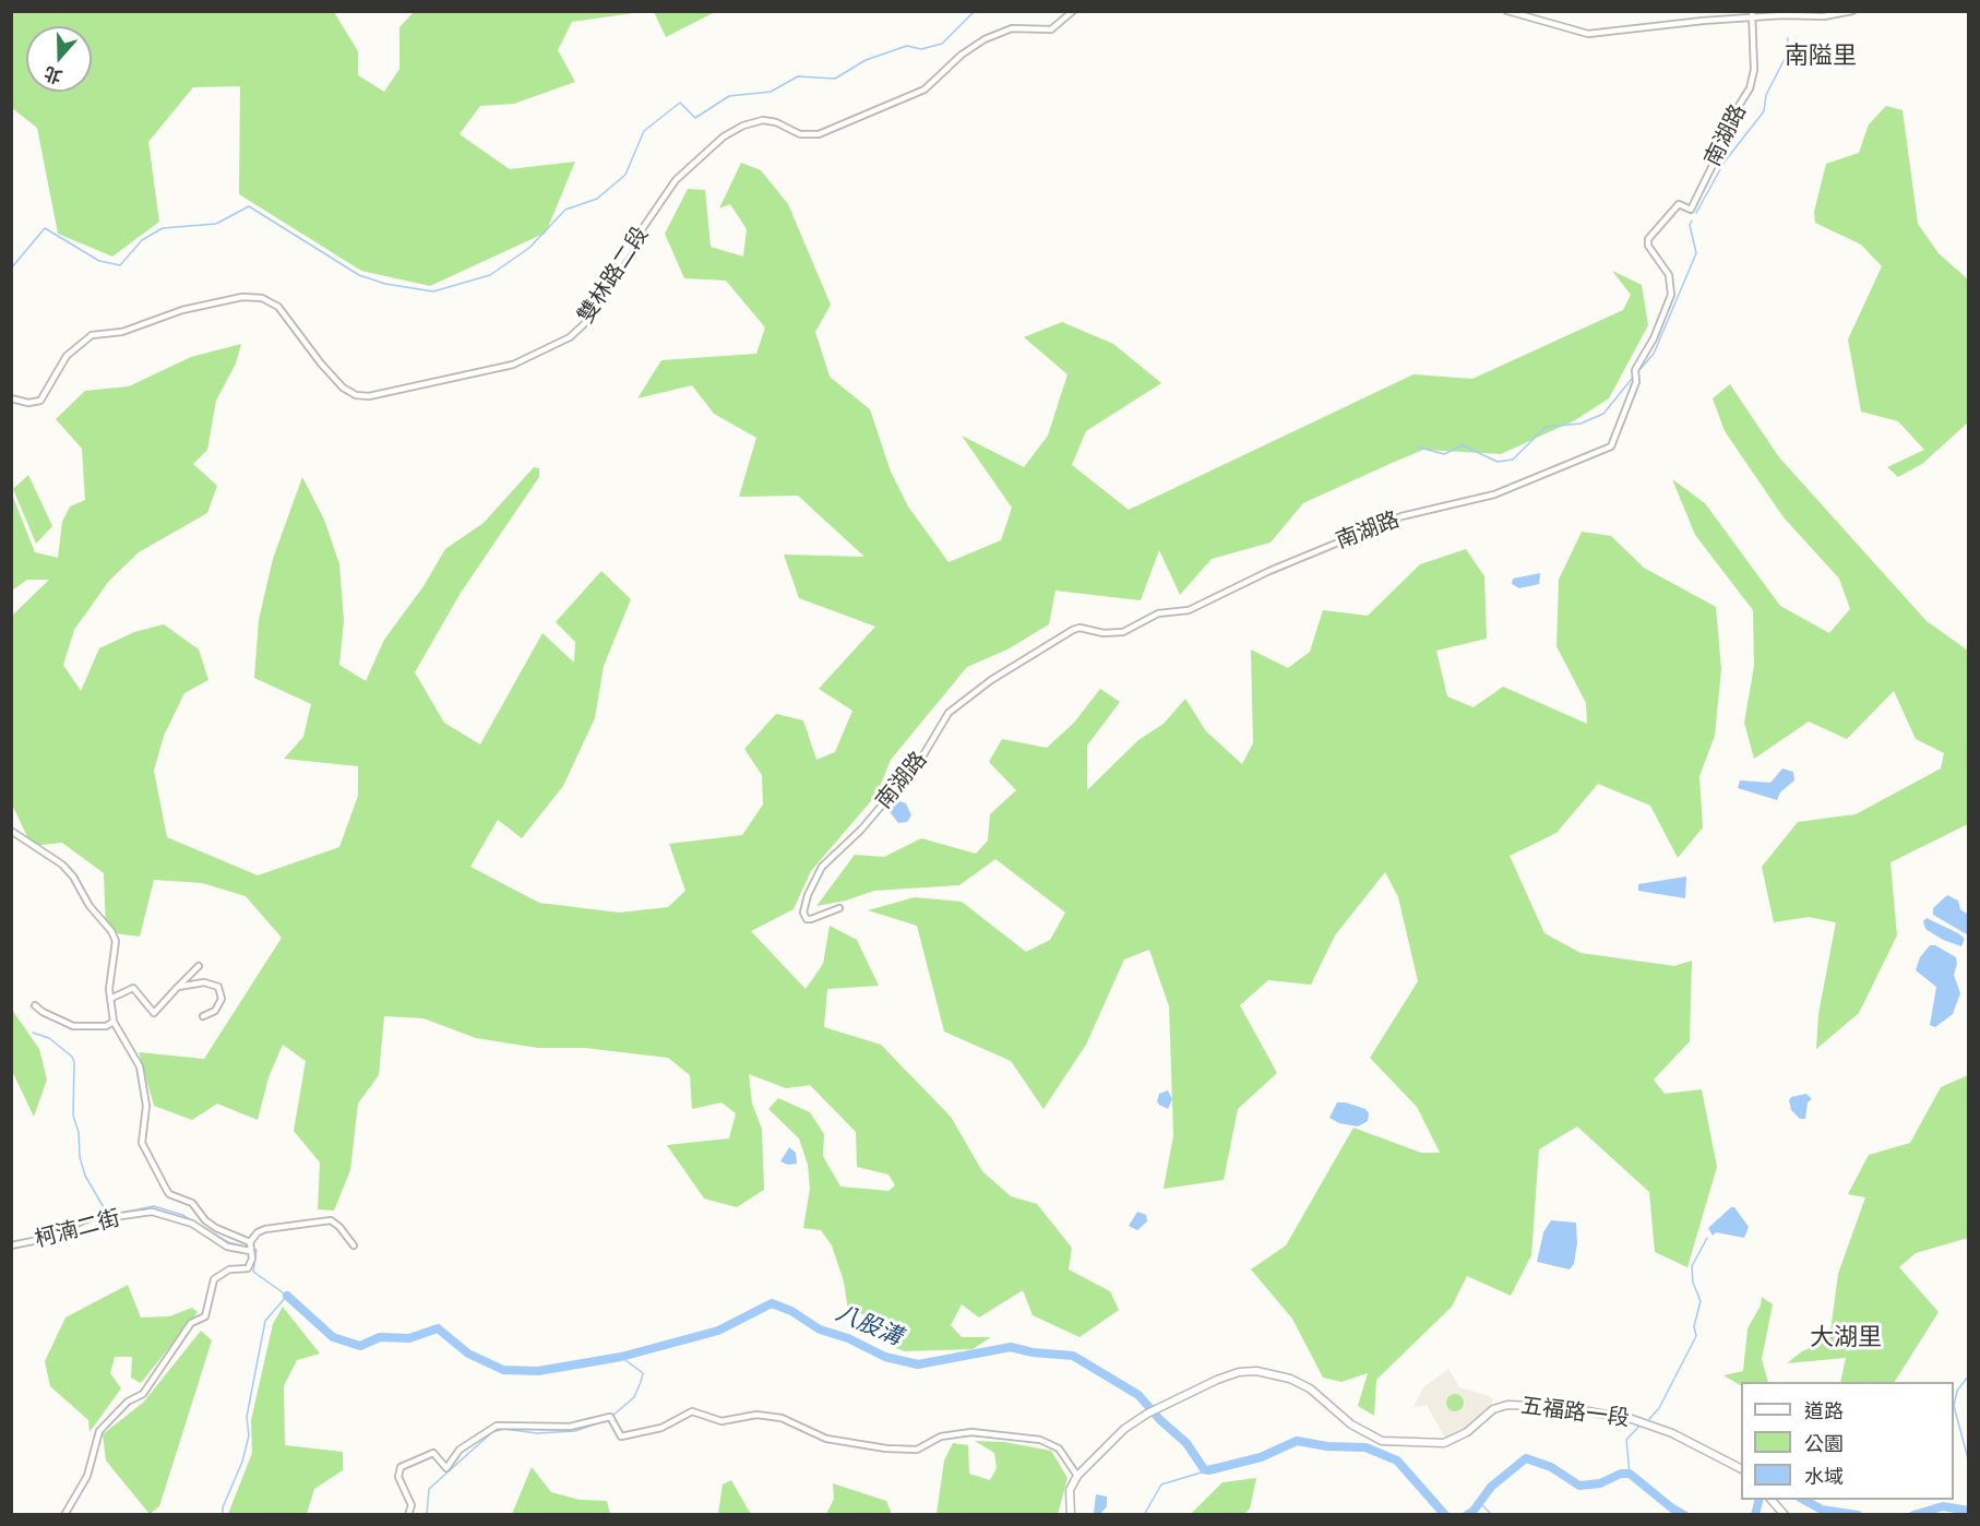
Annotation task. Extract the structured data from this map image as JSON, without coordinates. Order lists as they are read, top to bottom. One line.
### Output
{"streets":{"main road":["五福路一段"],"street":["南湖路","雙林路二段","柯湳二街"]},"districts":["南隘里","大湖里"],"water":["八股溝"],"legend":["道路","公園","水域"],"north":"bottom"}
